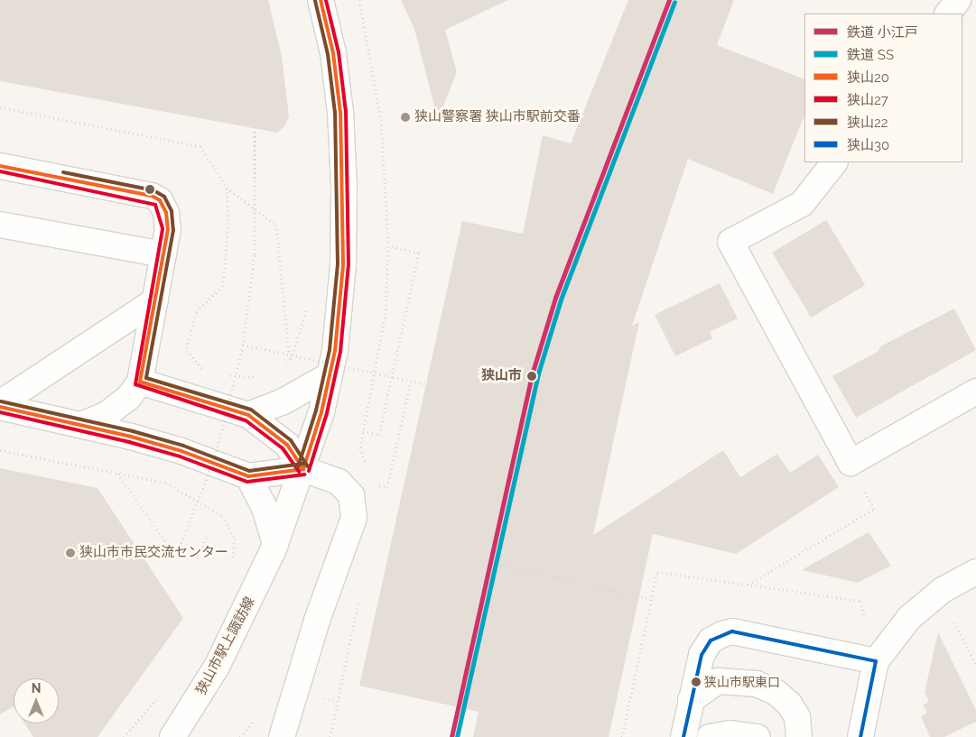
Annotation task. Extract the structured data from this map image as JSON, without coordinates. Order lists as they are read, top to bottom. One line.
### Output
{"streets":{"street":["狭山市駅上諏訪線"]},"places":["狭山警察署 狭山市駅前交番","狭山市","狭山市市民交流センター","狭山市駅東口"],"lines":["rail line 小江戸","transit line 狭山20","transit line 狭山27","transit line 狭山22","rail line SS","transit line 狭山30"],"legend":["鉄道 小江戸","鉄道 SS","狭山20","狭山27","狭山22","狭山30"],"north":"top"}
